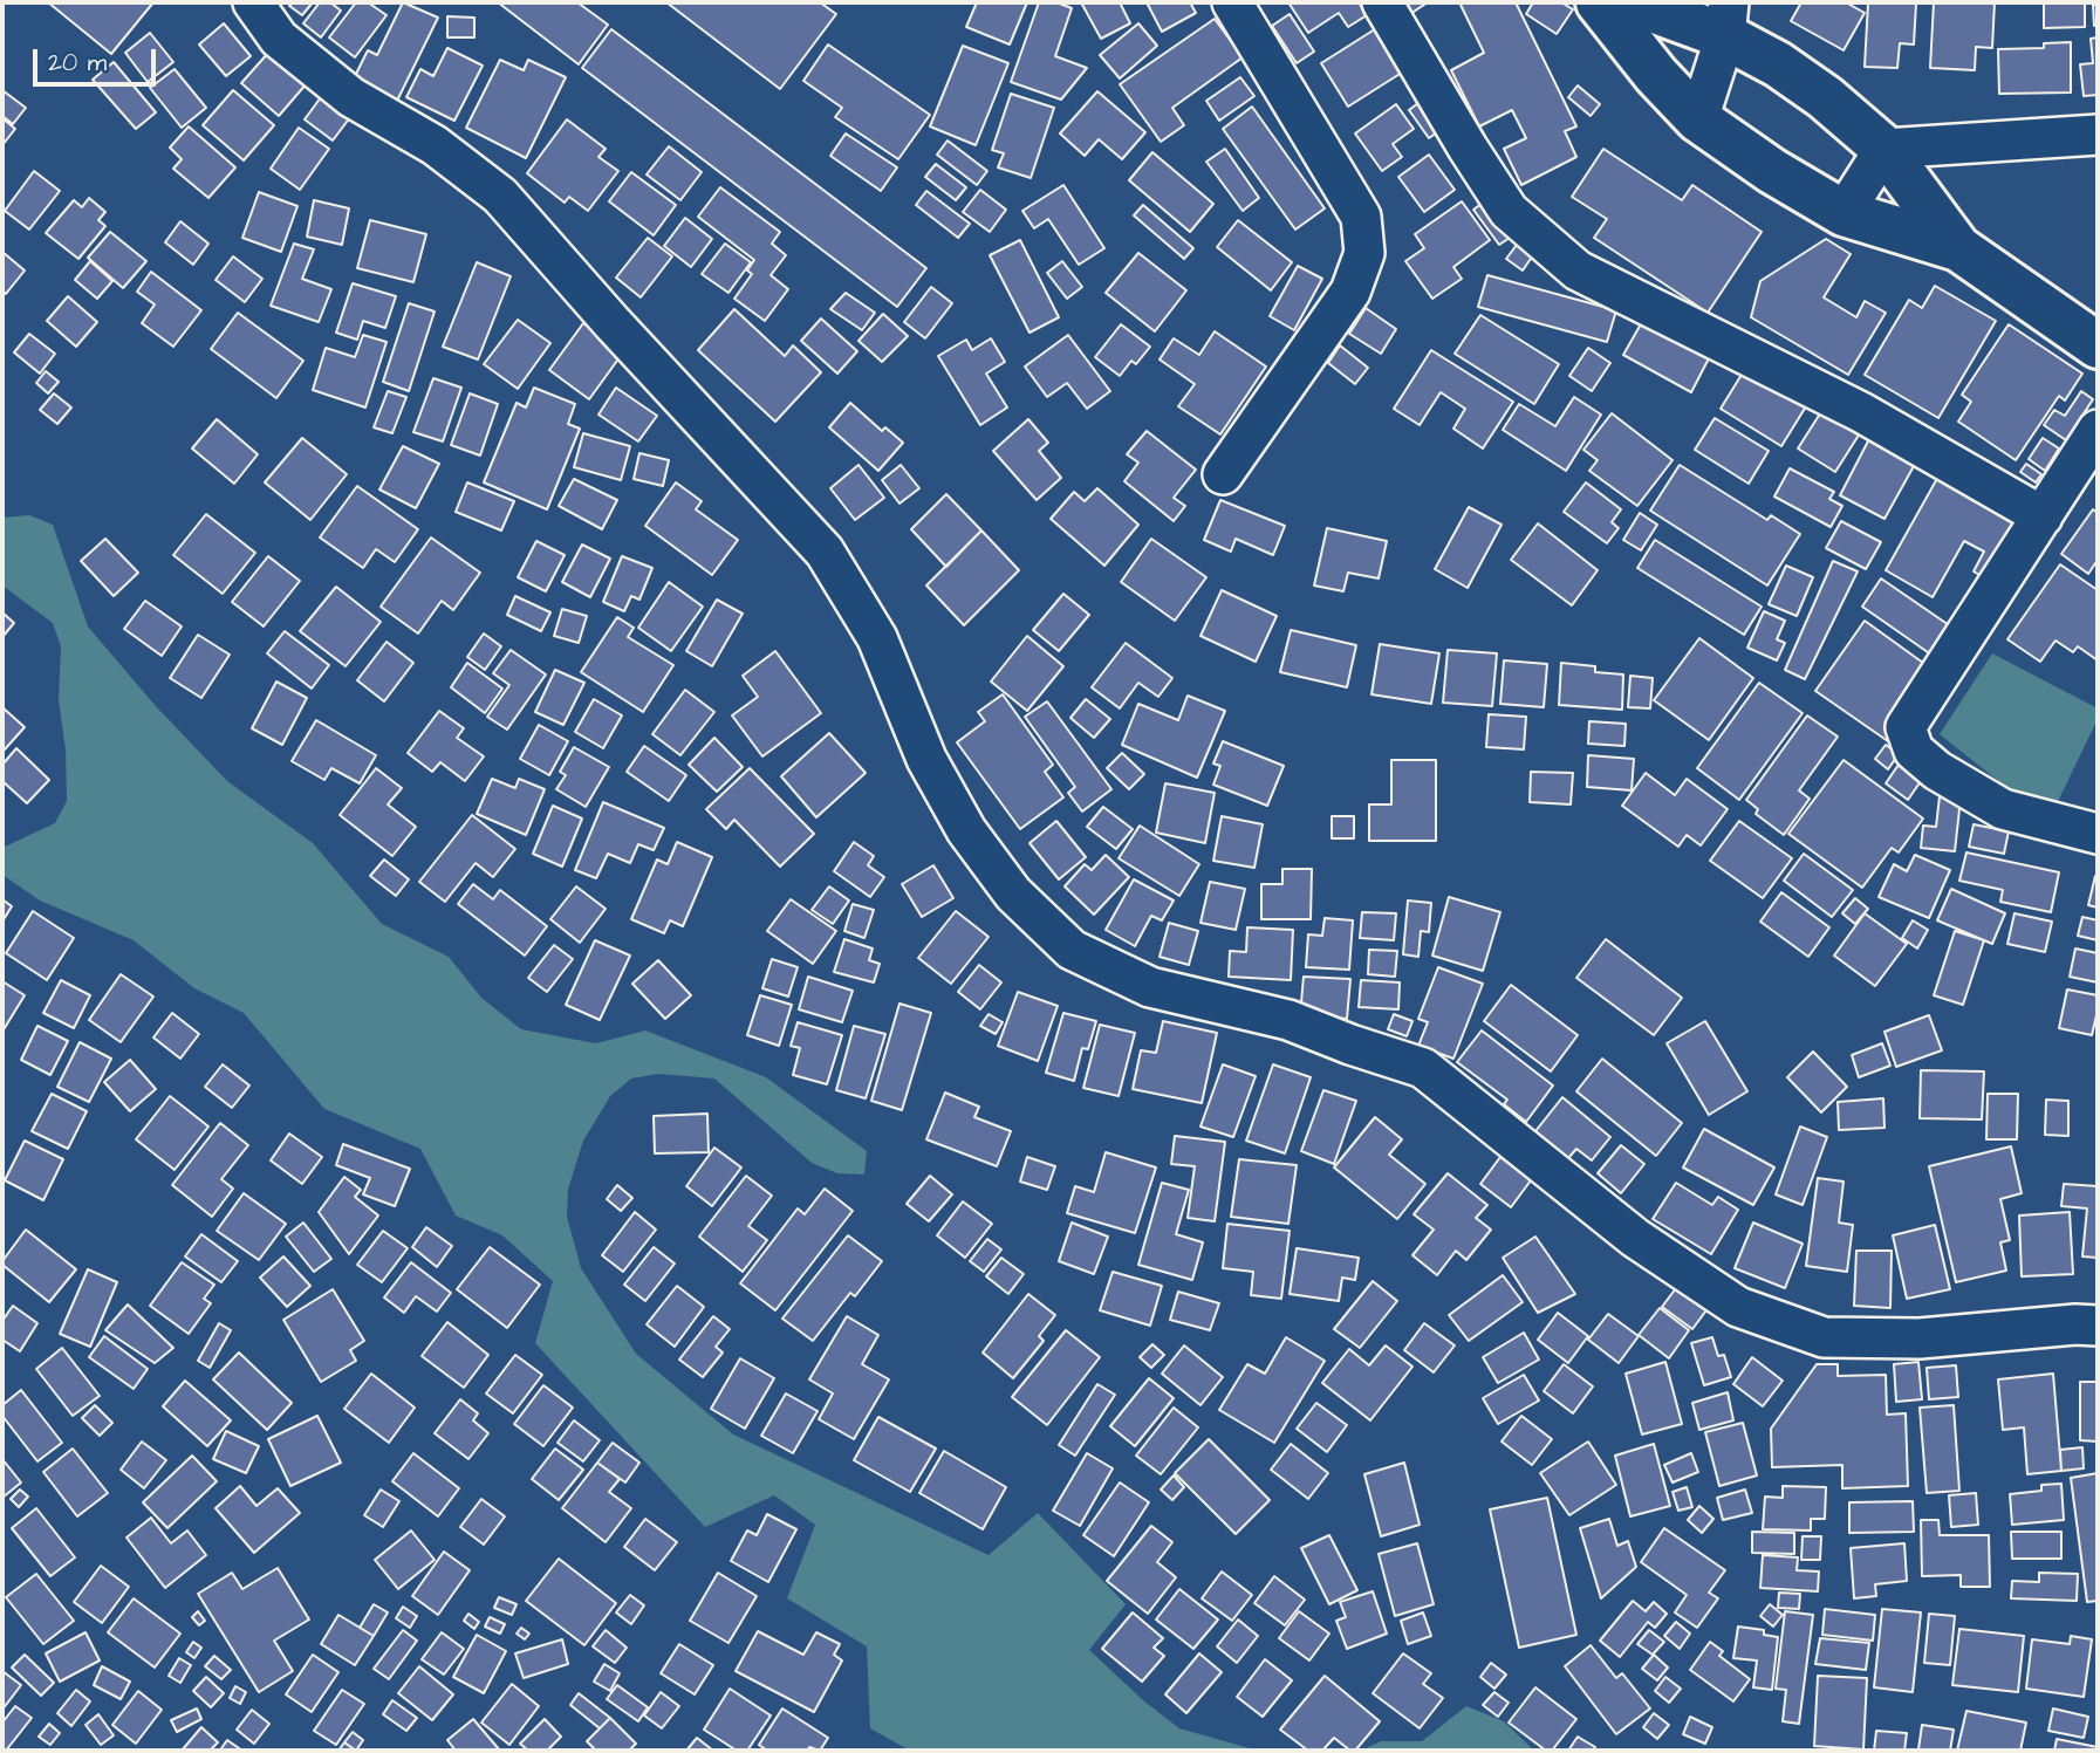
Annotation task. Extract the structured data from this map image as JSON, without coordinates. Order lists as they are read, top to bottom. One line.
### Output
{"scale_bar":"20 m"}
